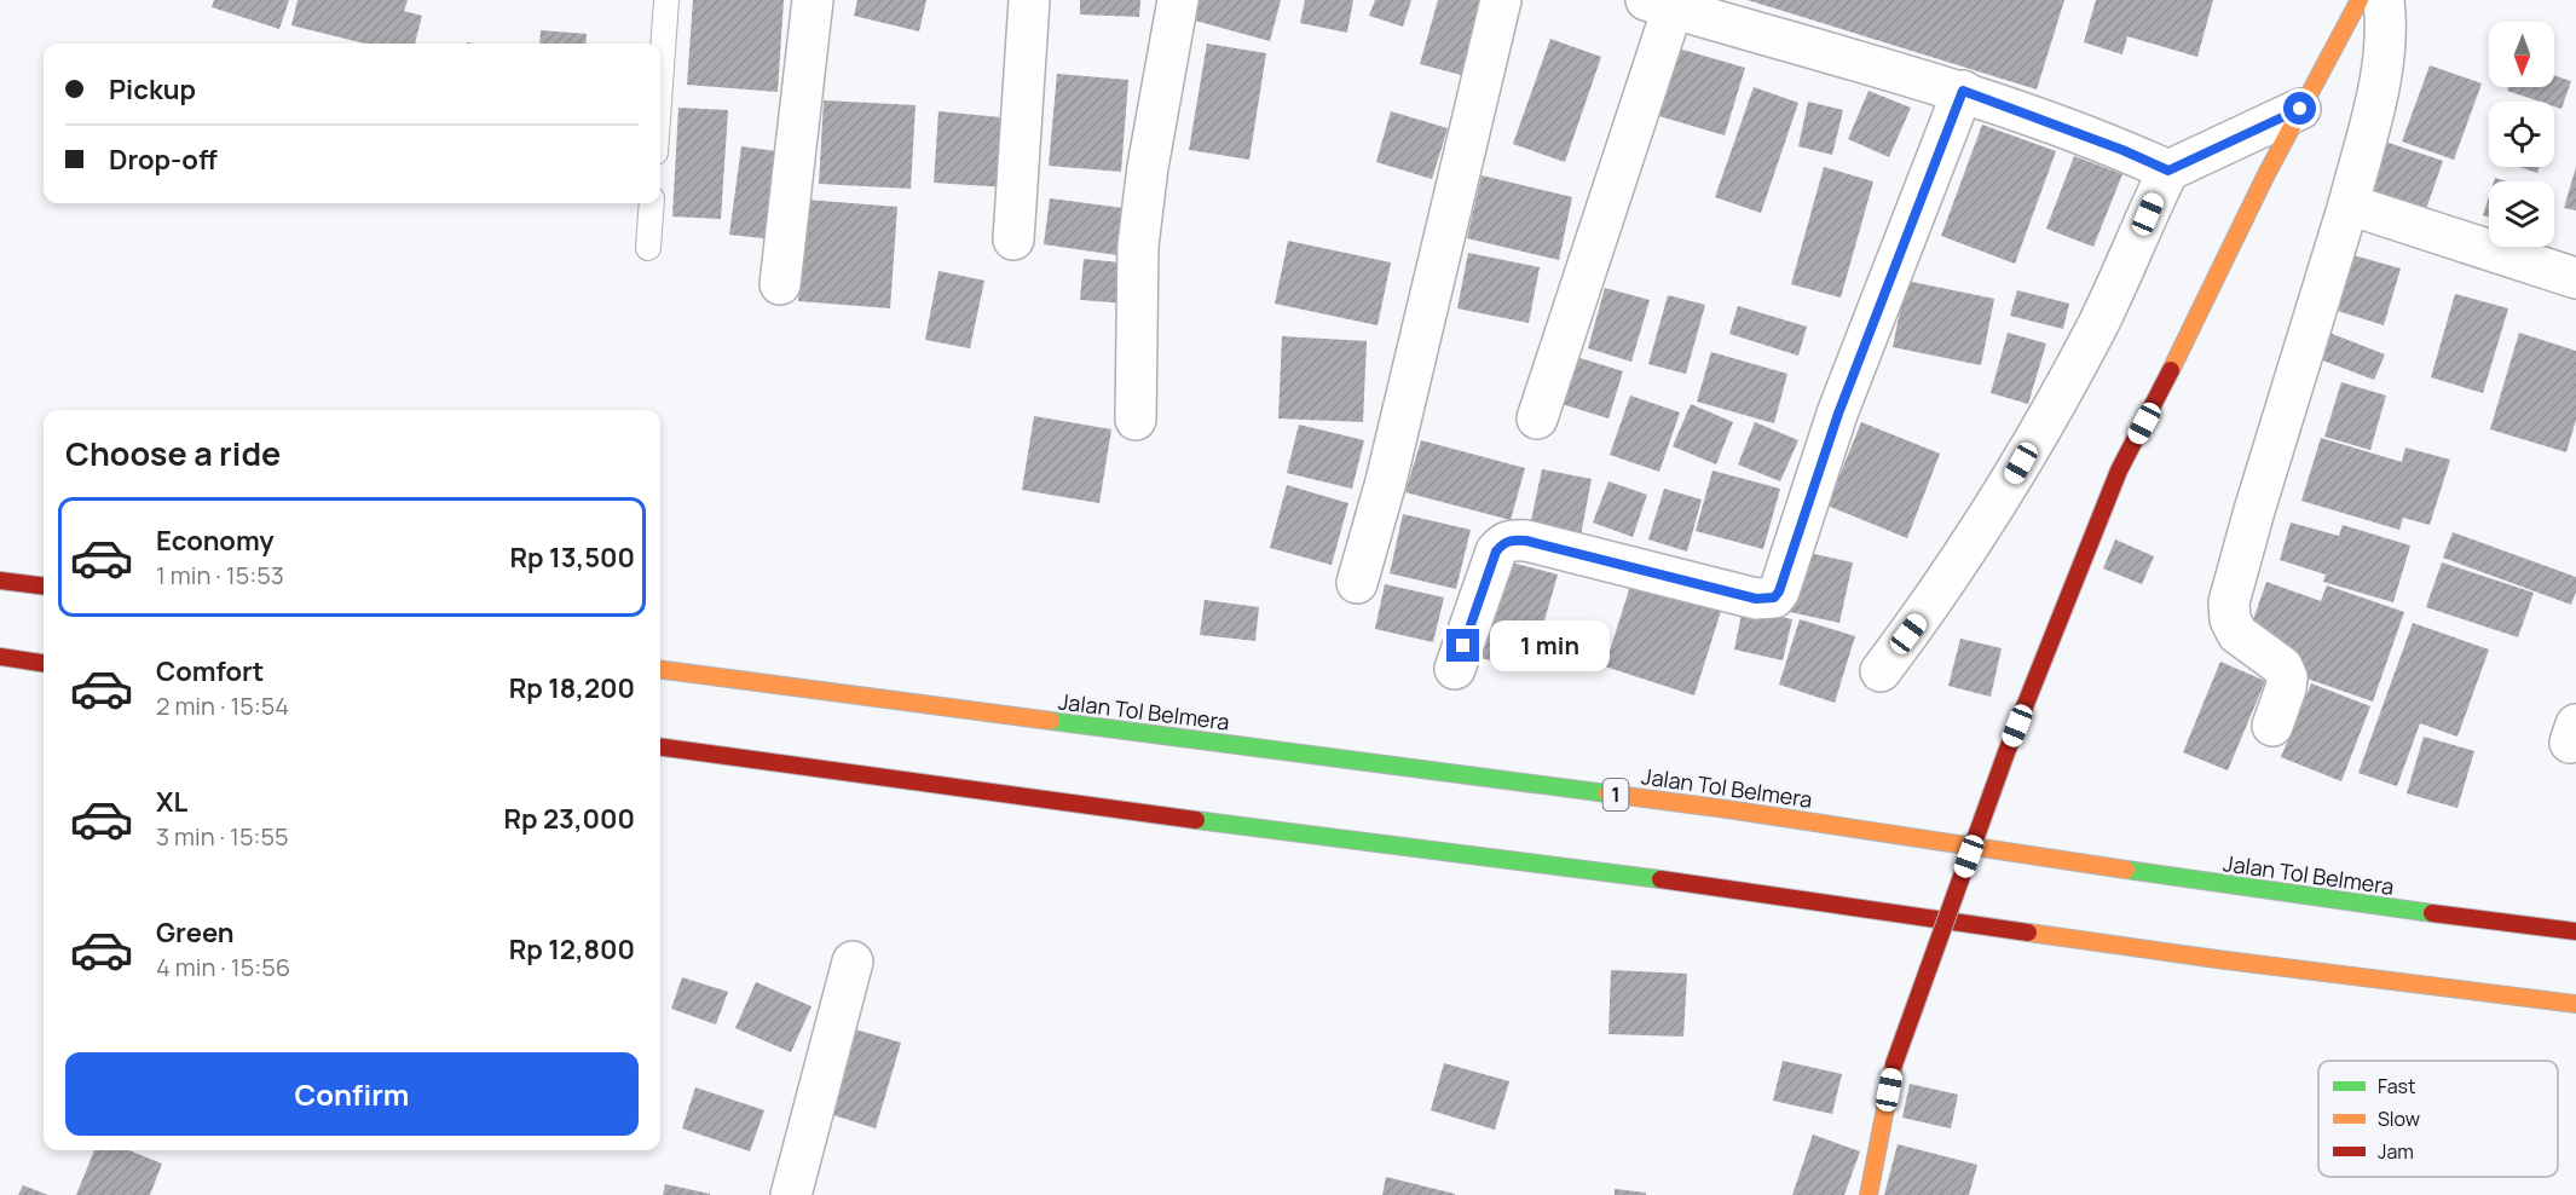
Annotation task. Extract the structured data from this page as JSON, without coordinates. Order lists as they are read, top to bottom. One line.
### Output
{"streets":{"main road":["Jalan Tol Belmera","1"]},"legend":["Fast","Slow","Jam"],"north":"bottom","page":{"banner":["Pickup","Drop-off"],"heading":"Choose a ride","list":[{"name":"Economy","note":"1 min · 15:53","value":"Rp 13,500"},{"name":"Comfort","note":"2 min · 15:54","value":"Rp 18,200"},{"name":"XL","note":"3 min · 15:55","value":"Rp 23,000"},{"name":"Green","note":"4 min · 15:56","value":"Rp 12,800"}],"bubble":"1 min","buttons":"Confirm"}}
